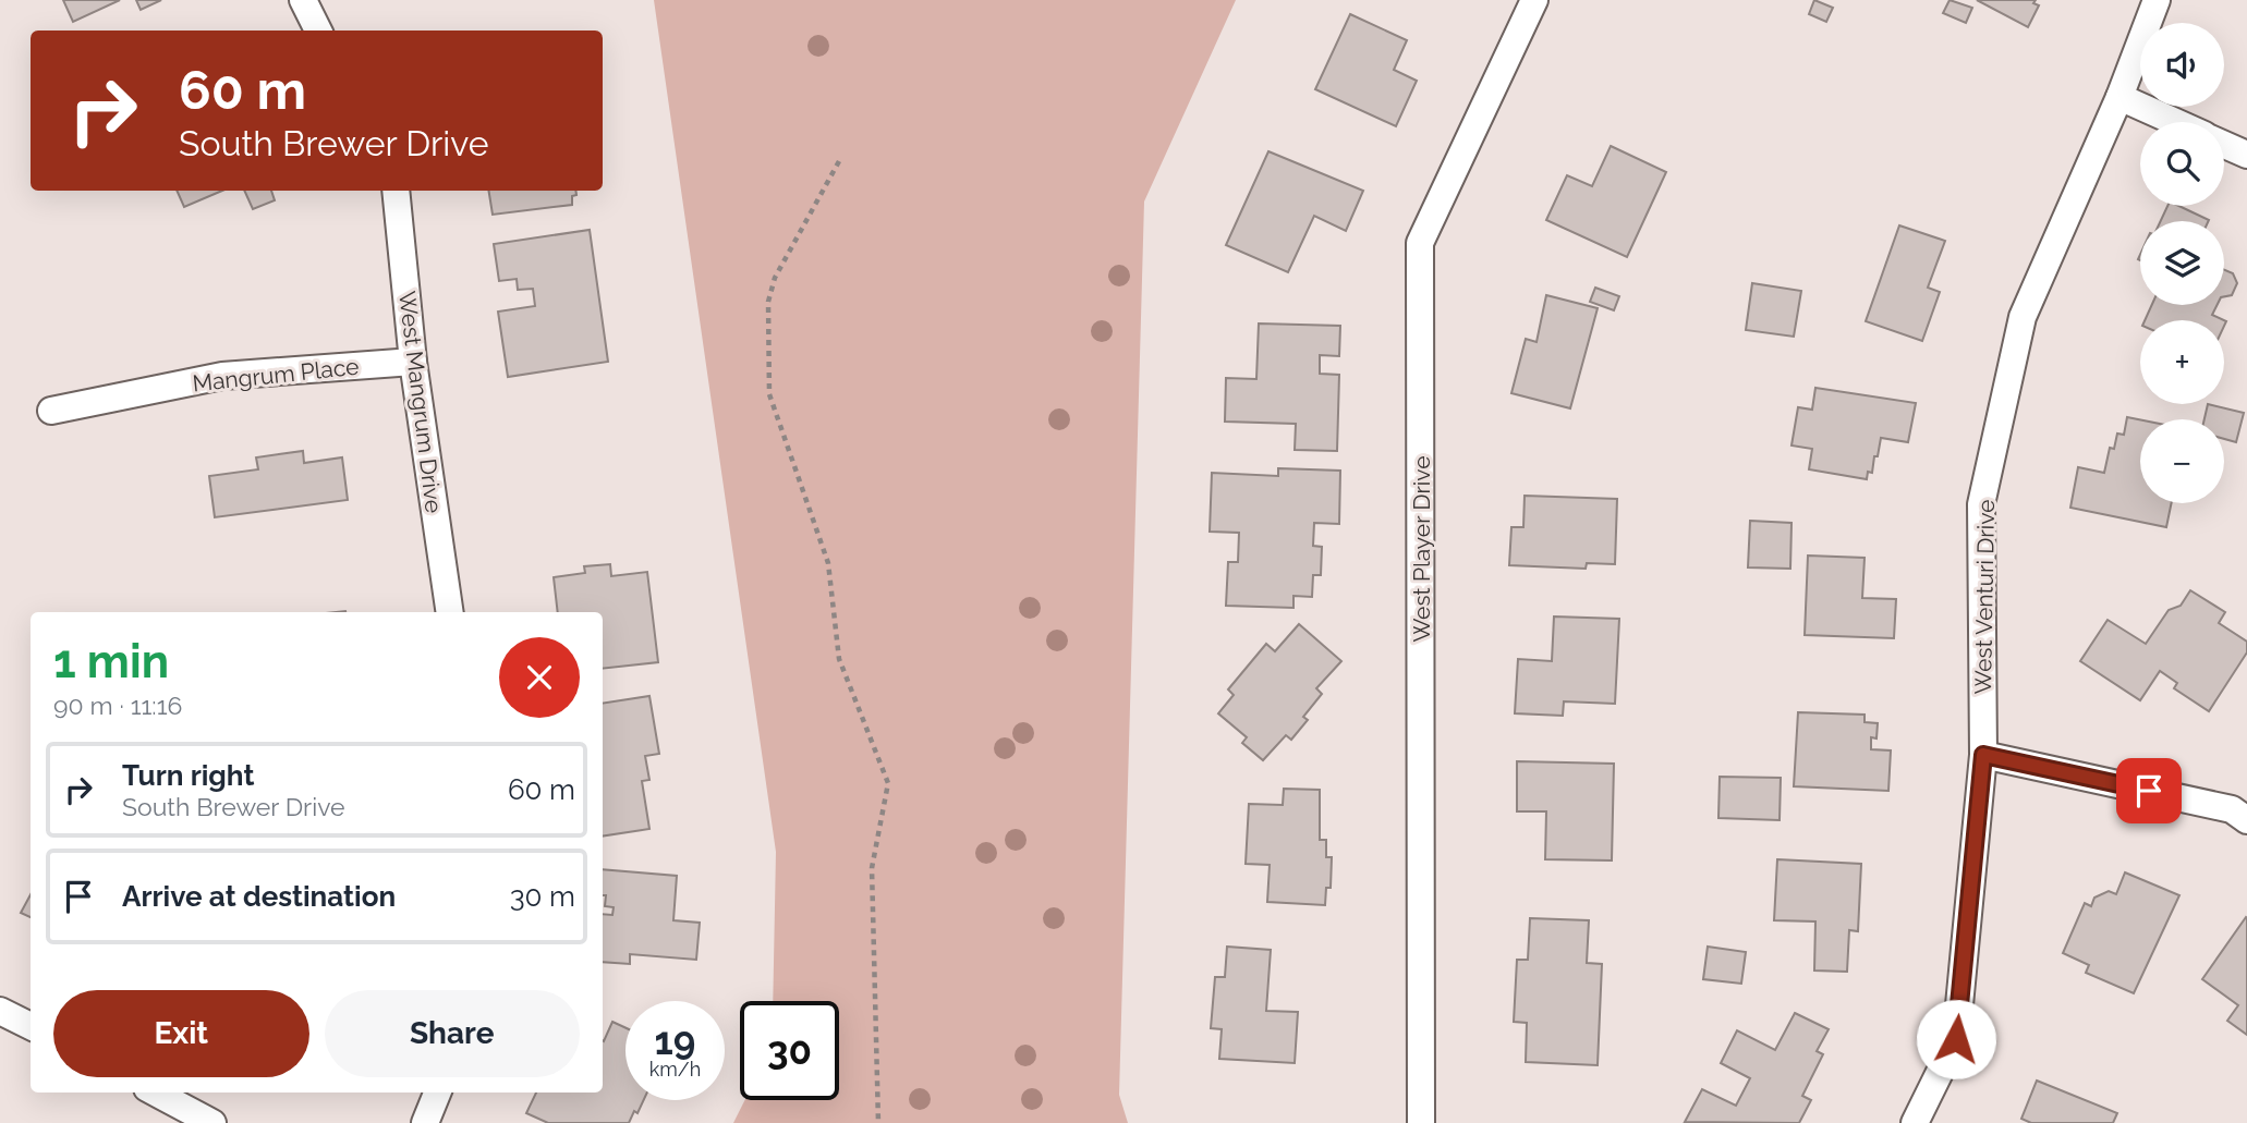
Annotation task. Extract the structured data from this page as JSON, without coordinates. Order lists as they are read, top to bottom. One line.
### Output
{"streets":{"street":["Mangrum Place","West Mangrum Drive","West Player Drive","West Venturi Drive"]},"crossings":[["Mangrum Place","West Mangrum Drive"]],"page":{"map_buttons":["+","−"],"turn":["60 m","South Brewer Drive"],"heading":["1 min","90 m · 11:16"],"list":[{"name":"Turn right","note":"South Brewer Drive","value":"60 m"},{"name":"Arrive at destination","value":"30 m"}],"buttons":["Exit","Share"],"speed":"19 km/h","limit":"30"}}
